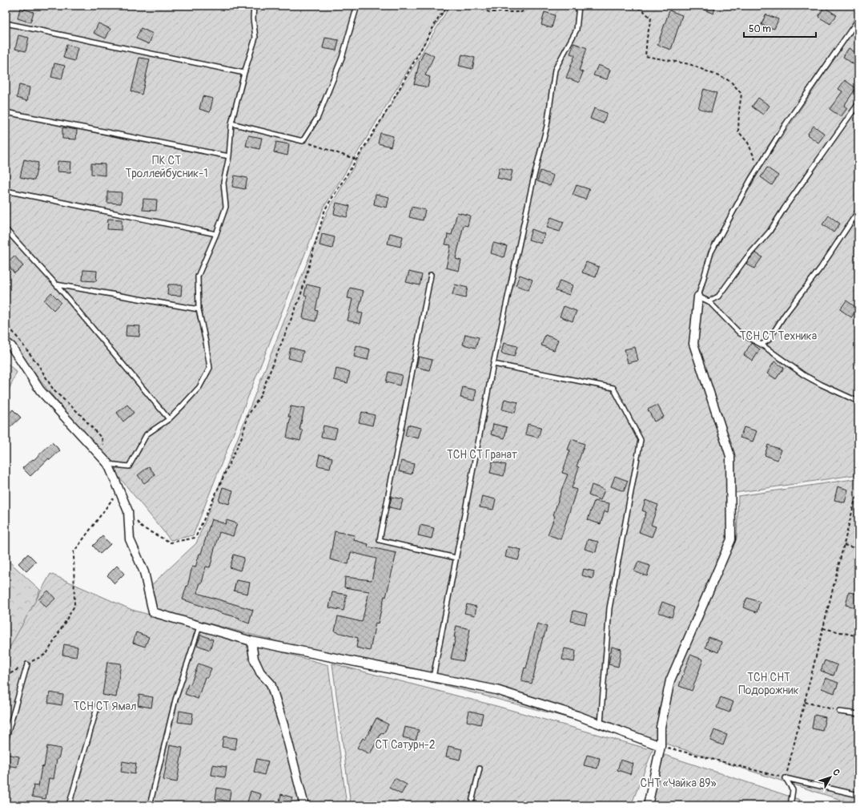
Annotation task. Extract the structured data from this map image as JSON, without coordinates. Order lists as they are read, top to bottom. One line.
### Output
{"parks":["ПК СТ Троллейбусник-1","ТСН СТ Техника","ТСН СТ Гранат","ТСН СНТ Подорожник","ТСН СТ Ямал","СТ Сатурн-2","СНТ «Чайка 89»"],"scale_bar":"50 m","north":"top right"}
